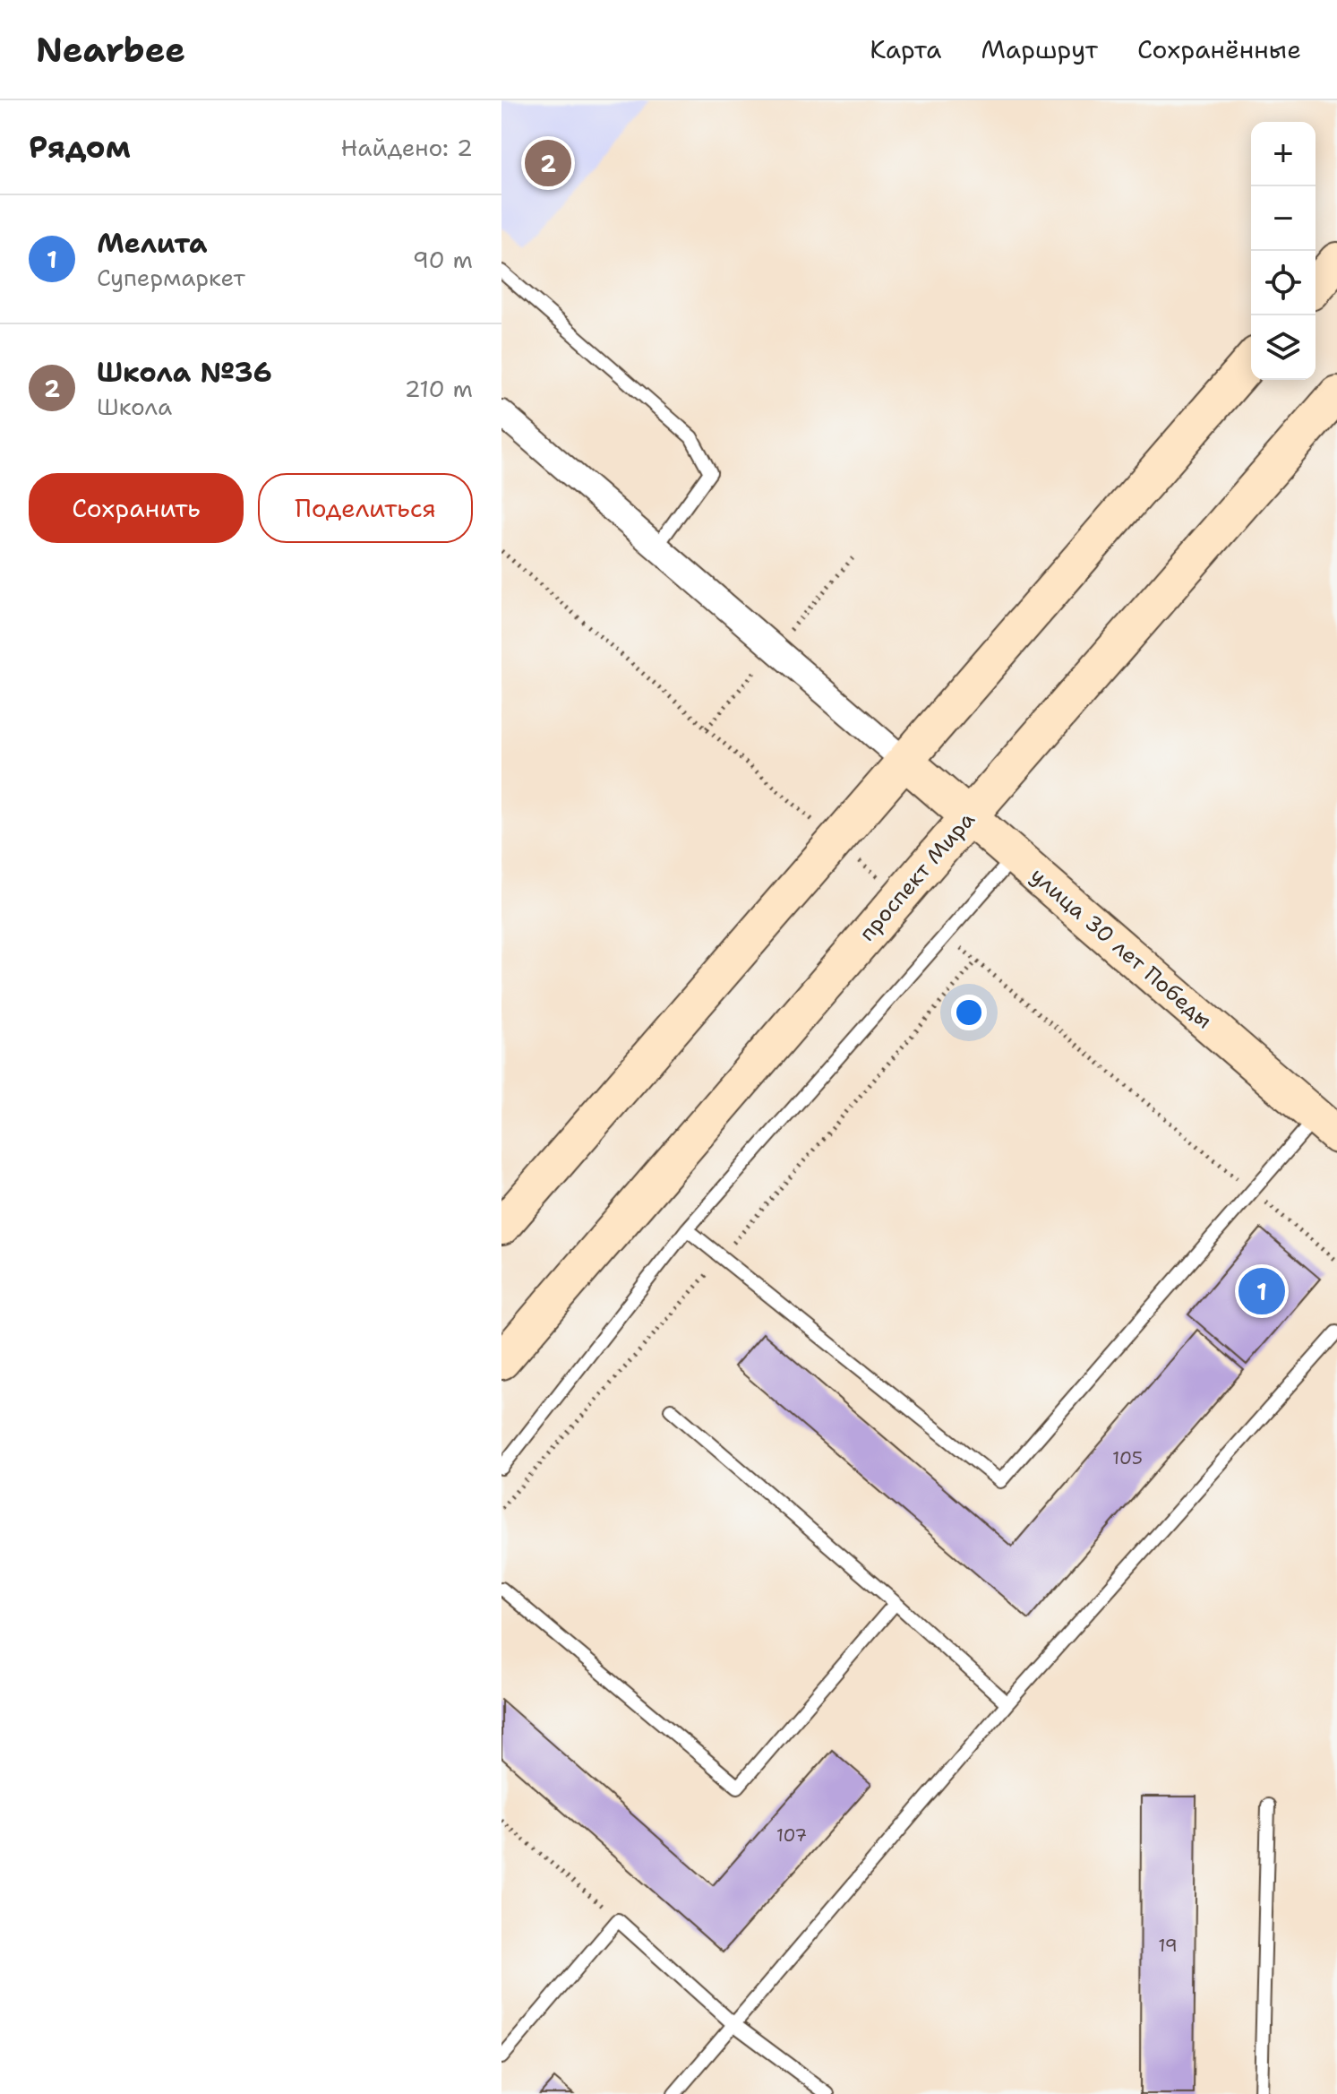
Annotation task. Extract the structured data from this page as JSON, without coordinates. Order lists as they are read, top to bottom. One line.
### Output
{"streets":{"street":["проспект Мира","улица 30 лет Победы"]},"crossings":[["проспект Мира","улица 30 лет Победы"]],"house_numbers":["105","107","19"],"page":{"header":"Nearbee","nav":["Карта","Маршрут","Сохранённые"],"heading":["Рядом","Найдено: 2"],"map_buttons":["+","−"],"pins":["2","1"],"list":[{"mark":"1","name":"Мелита","note":"Супермаркет","value":"90 m"},{"mark":"2","name":"Школа №36","note":"Школа","value":"210 m"}],"buttons":["Сохранить","Поделиться"]}}
